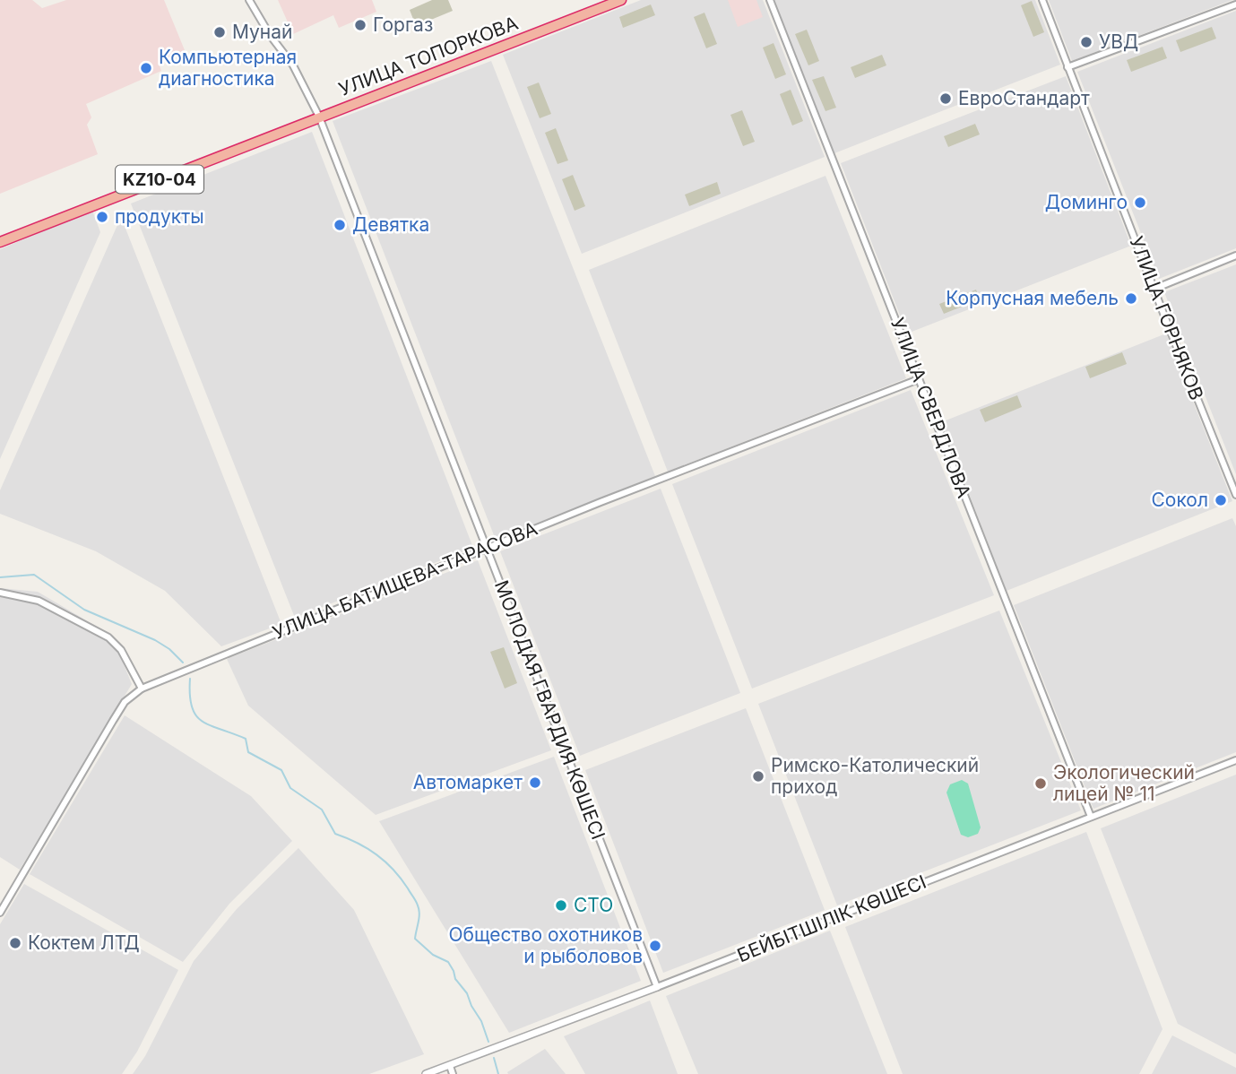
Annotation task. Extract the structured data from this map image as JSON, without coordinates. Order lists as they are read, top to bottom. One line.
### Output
{"streets":{"highway":["УЛИЦА ТОПОРКОВА","KZ10-04"],"street":["УЛИЦА ГОРНЯКОВ","УЛИЦА СВЕРДЛОВА","УЛИЦА БАТИЩЕВА-ТАРАСОВА","МОЛОДАЯ ГВАРДИЯ КӨШЕСІ","БЕЙБІТШІЛІК КӨШЕСІ"]},"crossings":[["УЛИЦА ТОПОРКОВА","KZ10-04"],["УЛИЦА ТОПОРКОВА","МОЛОДАЯ ГВАРДИЯ КӨШЕСІ"],["KZ10-04","МОЛОДАЯ ГВАРДИЯ КӨШЕСІ"],["УЛИЦА СВЕРДЛОВА","УЛИЦА БАТИЩЕВА-ТАРАСОВА"],["УЛИЦА СВЕРДЛОВА","БЕЙБІТШІЛІК КӨШЕСІ"],["УЛИЦА БАТИЩЕВА-ТАРАСОВА","МОЛОДАЯ ГВАРДИЯ КӨШЕСІ"],["МОЛОДАЯ ГВАРДИЯ КӨШЕСІ","БЕЙБІТШІЛІК КӨШЕСІ"]],"places":["Горгаз","Мунай","УВД","Компьютерная диагностика","ЕвроСтандарт","Доминго","продукты","Девятка","Корпусная мебель","Сокол","Римско-Католический приход","Автомаркет","Экологический лицей № 11","СТО","Коктем ЛТД","Общество охотников и рыболовов"]}
